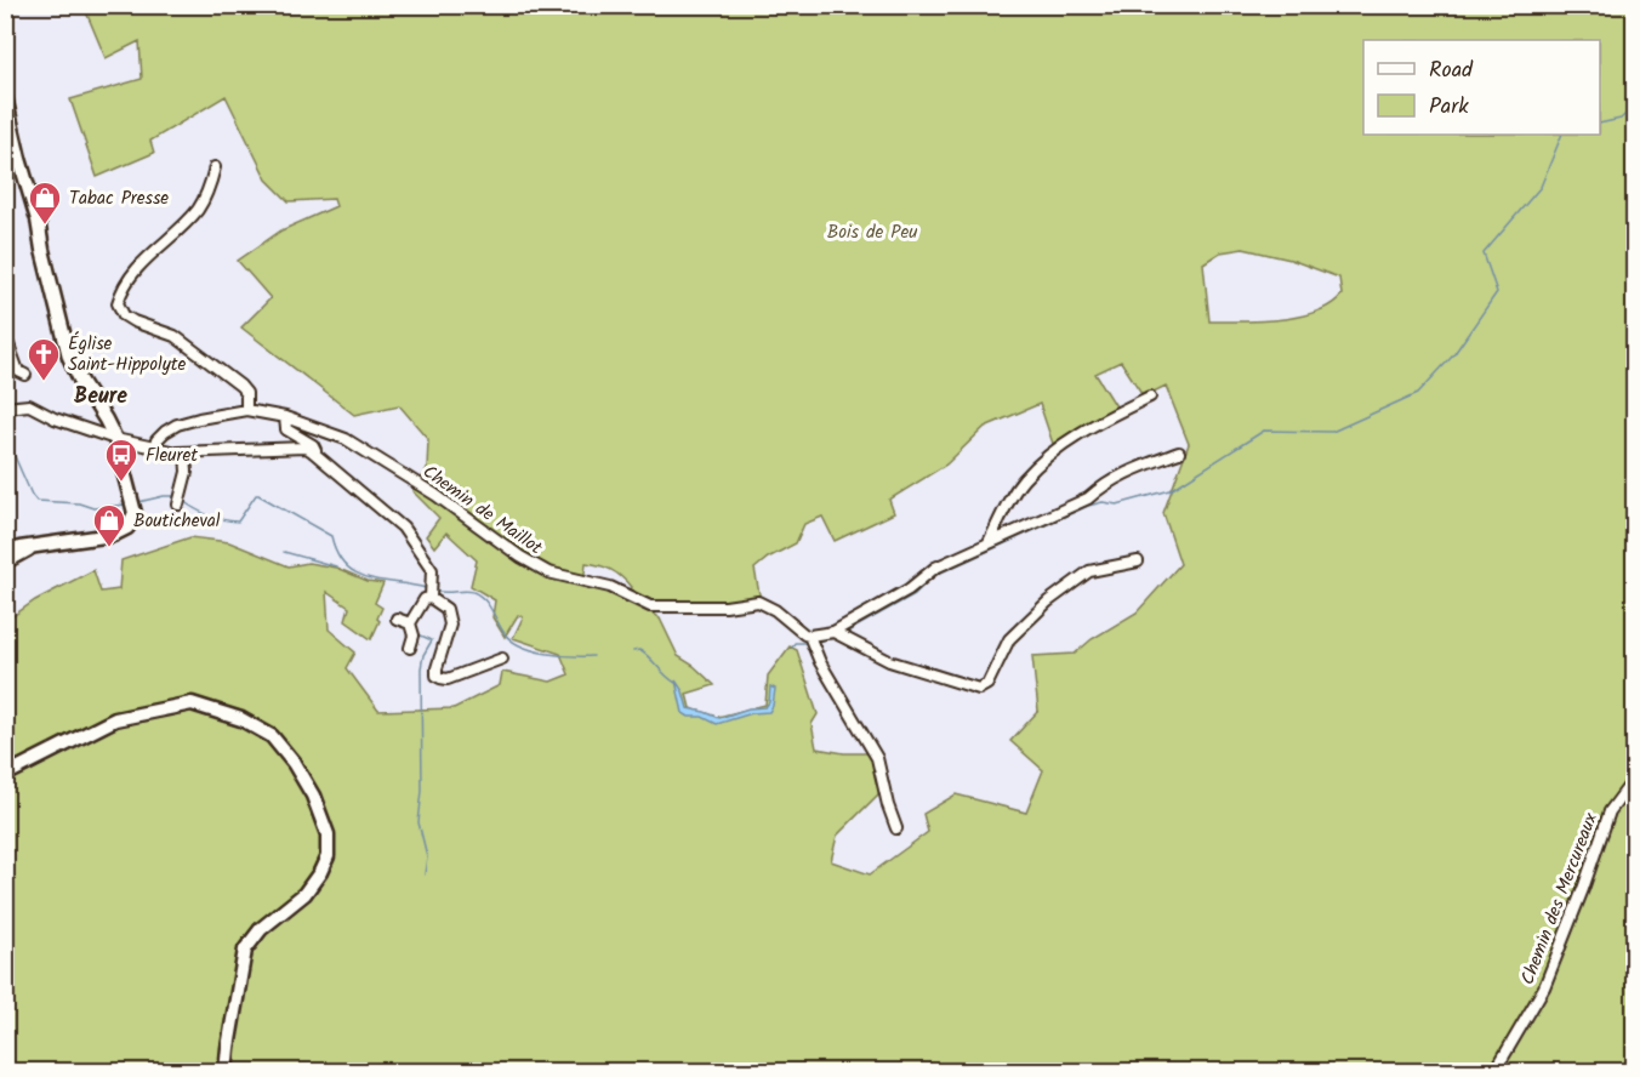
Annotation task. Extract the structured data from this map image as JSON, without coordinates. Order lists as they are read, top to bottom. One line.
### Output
{"streets":{"street":["Chemin de Maillot","Chemin des Mercureaux"]},"districts":["Beure"],"parks":["Bois de Peu"],"places":{"shop":["Tabac Presse","Bouticheval"],"church":["Église Saint-Hippolyte"],"bus stop":["Fleuret"]},"legend":["Road","Park"]}
